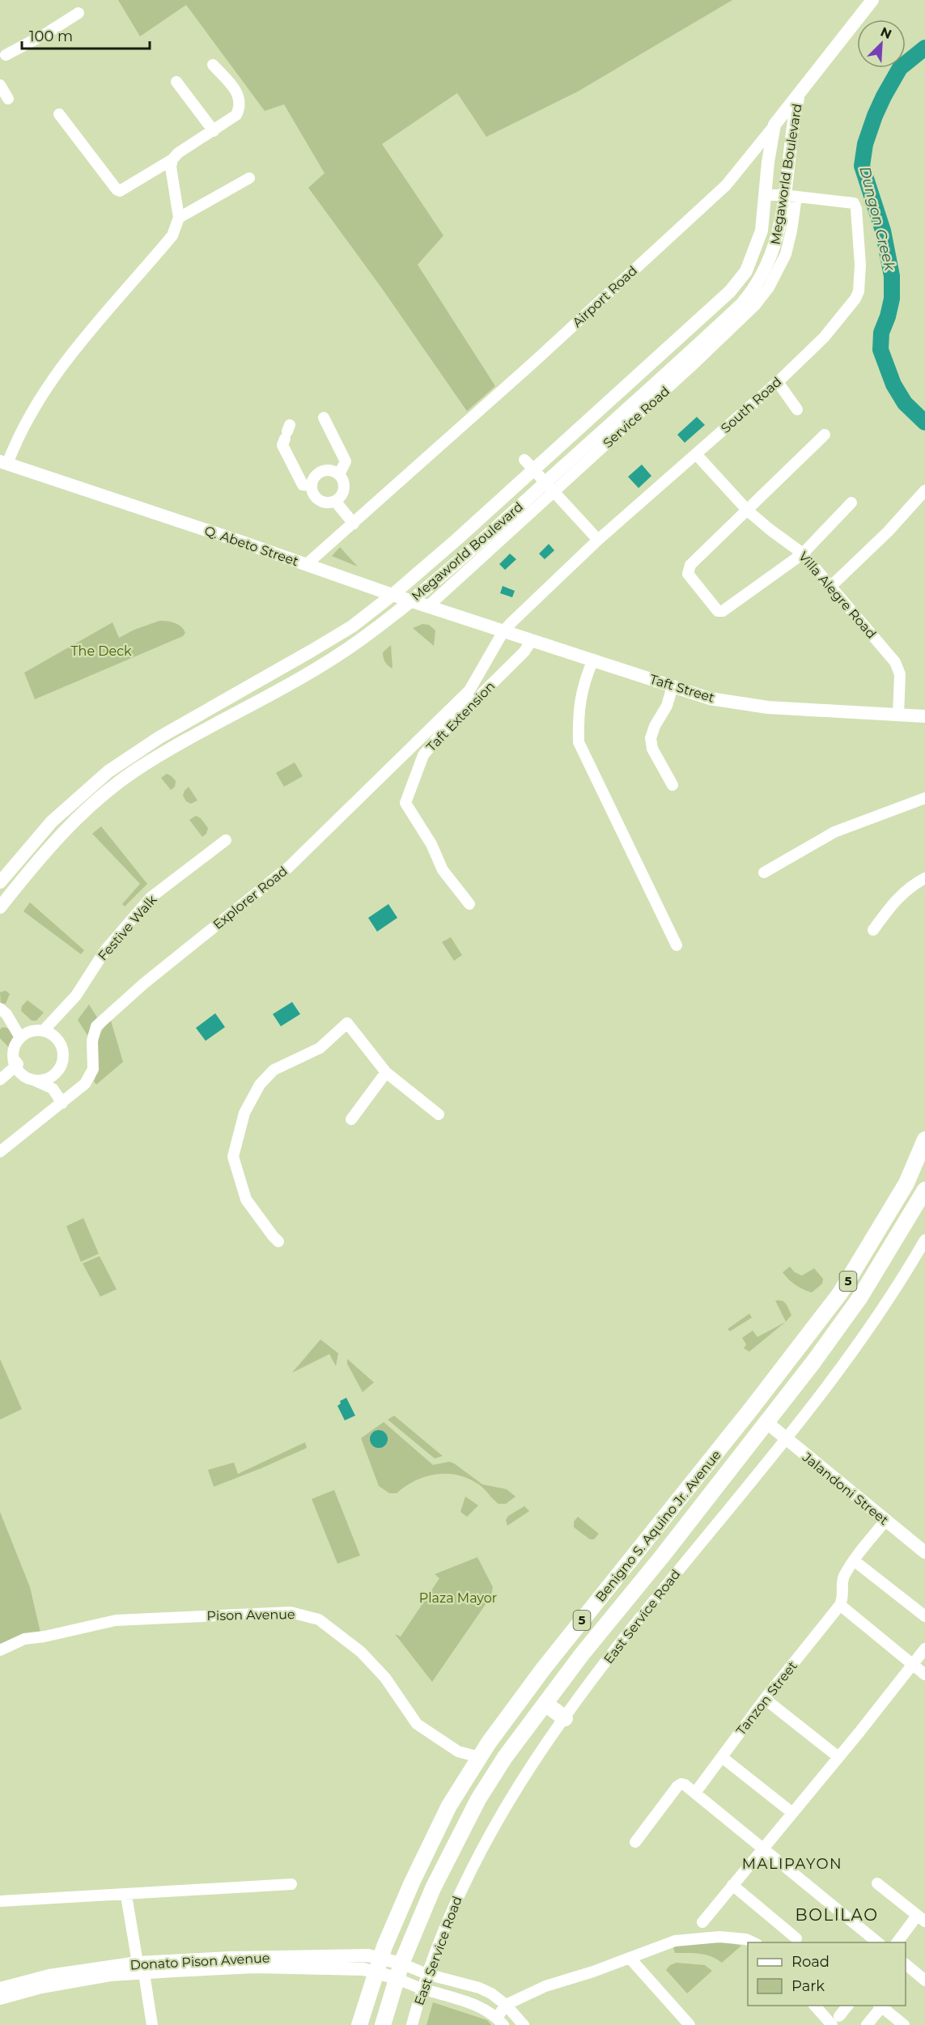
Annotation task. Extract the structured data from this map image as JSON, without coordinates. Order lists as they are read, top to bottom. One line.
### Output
{"streets":{"highway":["5","Benigno S. Aquino Jr. Avenue"],"main road":["Megaworld Boulevard","Airport Road","Q. Abeto Street","Taft Street","Jalandoni Street","Donato Pison Avenue"],"street":["South Road","Service Road","Villa Alegre Road","Taft Extension","Explorer Road","Festive Walk","Pison Avenue","East Service Road","Tanzon Street"]},"crossings":[["Megaworld Boulevard","Airport Road"],["Megaworld Boulevard","South Road"],["Megaworld Boulevard","Service Road"],["Megaworld Boulevard","Q. Abeto Street"],["Airport Road","Q. Abeto Street"],["South Road","Service Road"],["South Road","Q. Abeto Street"],["South Road","Villa Alegre Road"],["South Road","Taft Street"],["South Road","Explorer Road"],["Service Road","Q. Abeto Street"],["Q. Abeto Street","Taft Street"],["Q. Abeto Street","Explorer Road"],["Villa Alegre Road","Taft Street"],["Taft Street","Taft Extension"],["Taft Street","Explorer Road"],["Jalandoni Street","Benigno S. Aquino Jr. Avenue"],["Jalandoni Street","East Service Road"],["Benigno S. Aquino Jr. Avenue","Pison Avenue"],["Benigno S. Aquino Jr. Avenue","Donato Pison Avenue"]],"districts":["MALIPAYON","BOLILAO"],"water":["Dungon Creek"],"parks":["The Deck","Plaza Mayor"],"legend":["Road","Park"],"scale_bar":"100 m","north":"top right"}
